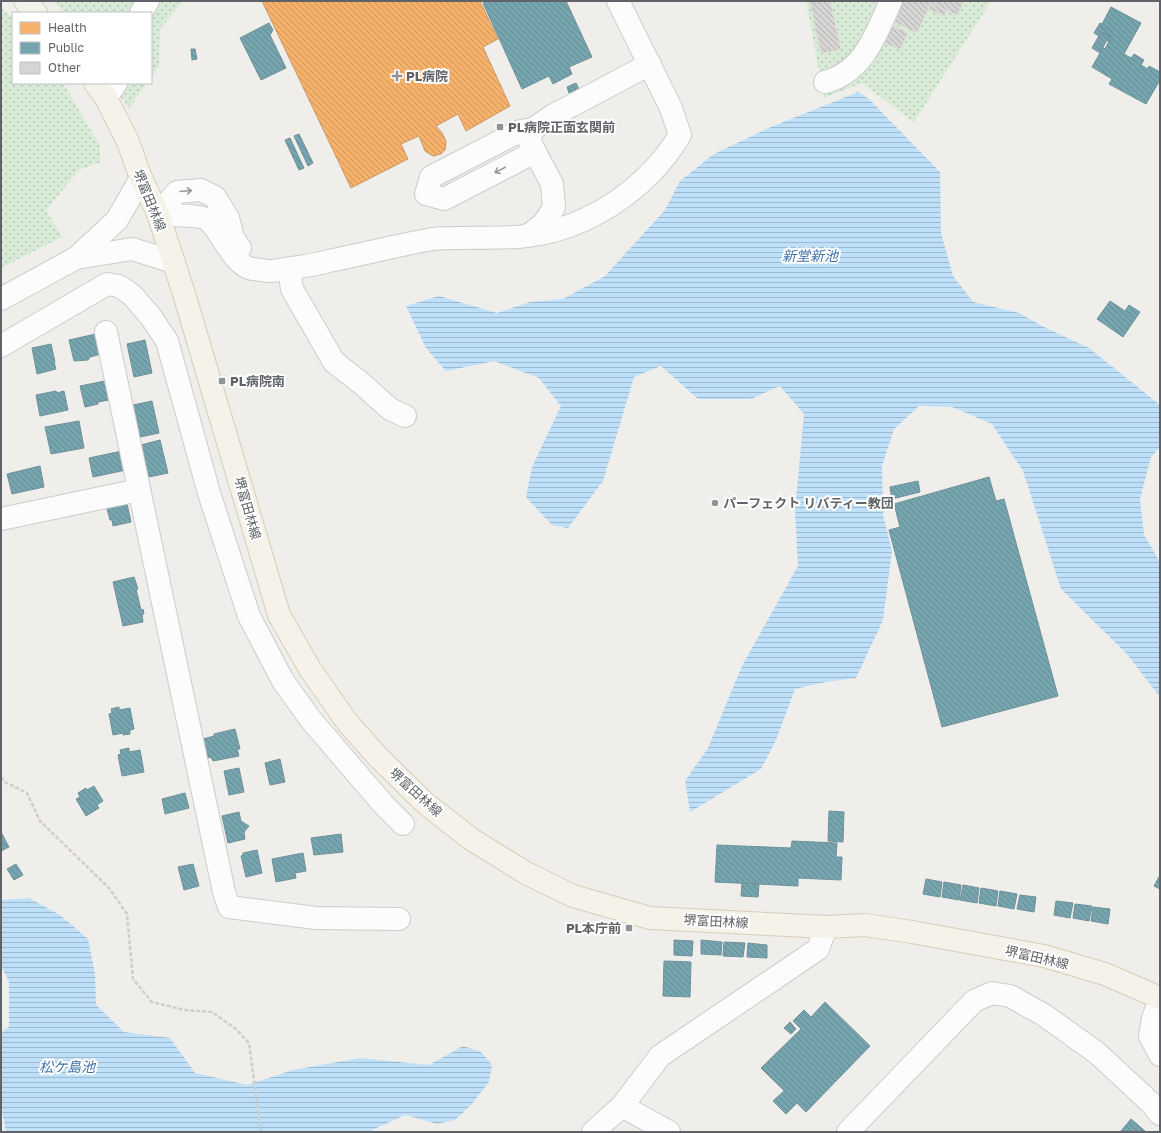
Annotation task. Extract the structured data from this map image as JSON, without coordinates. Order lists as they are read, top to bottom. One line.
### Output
{"streets":{"main road":["堺富田林線"]},"water":["新堂新池","松ケ島池"],"places":{"health":["PL病院"],"transit":["PL病院正面玄関前","PL病院南","PL本庁前"],"other":["パーフェクト リバティー教団"]},"legend":["Health","Public","Other"]}
